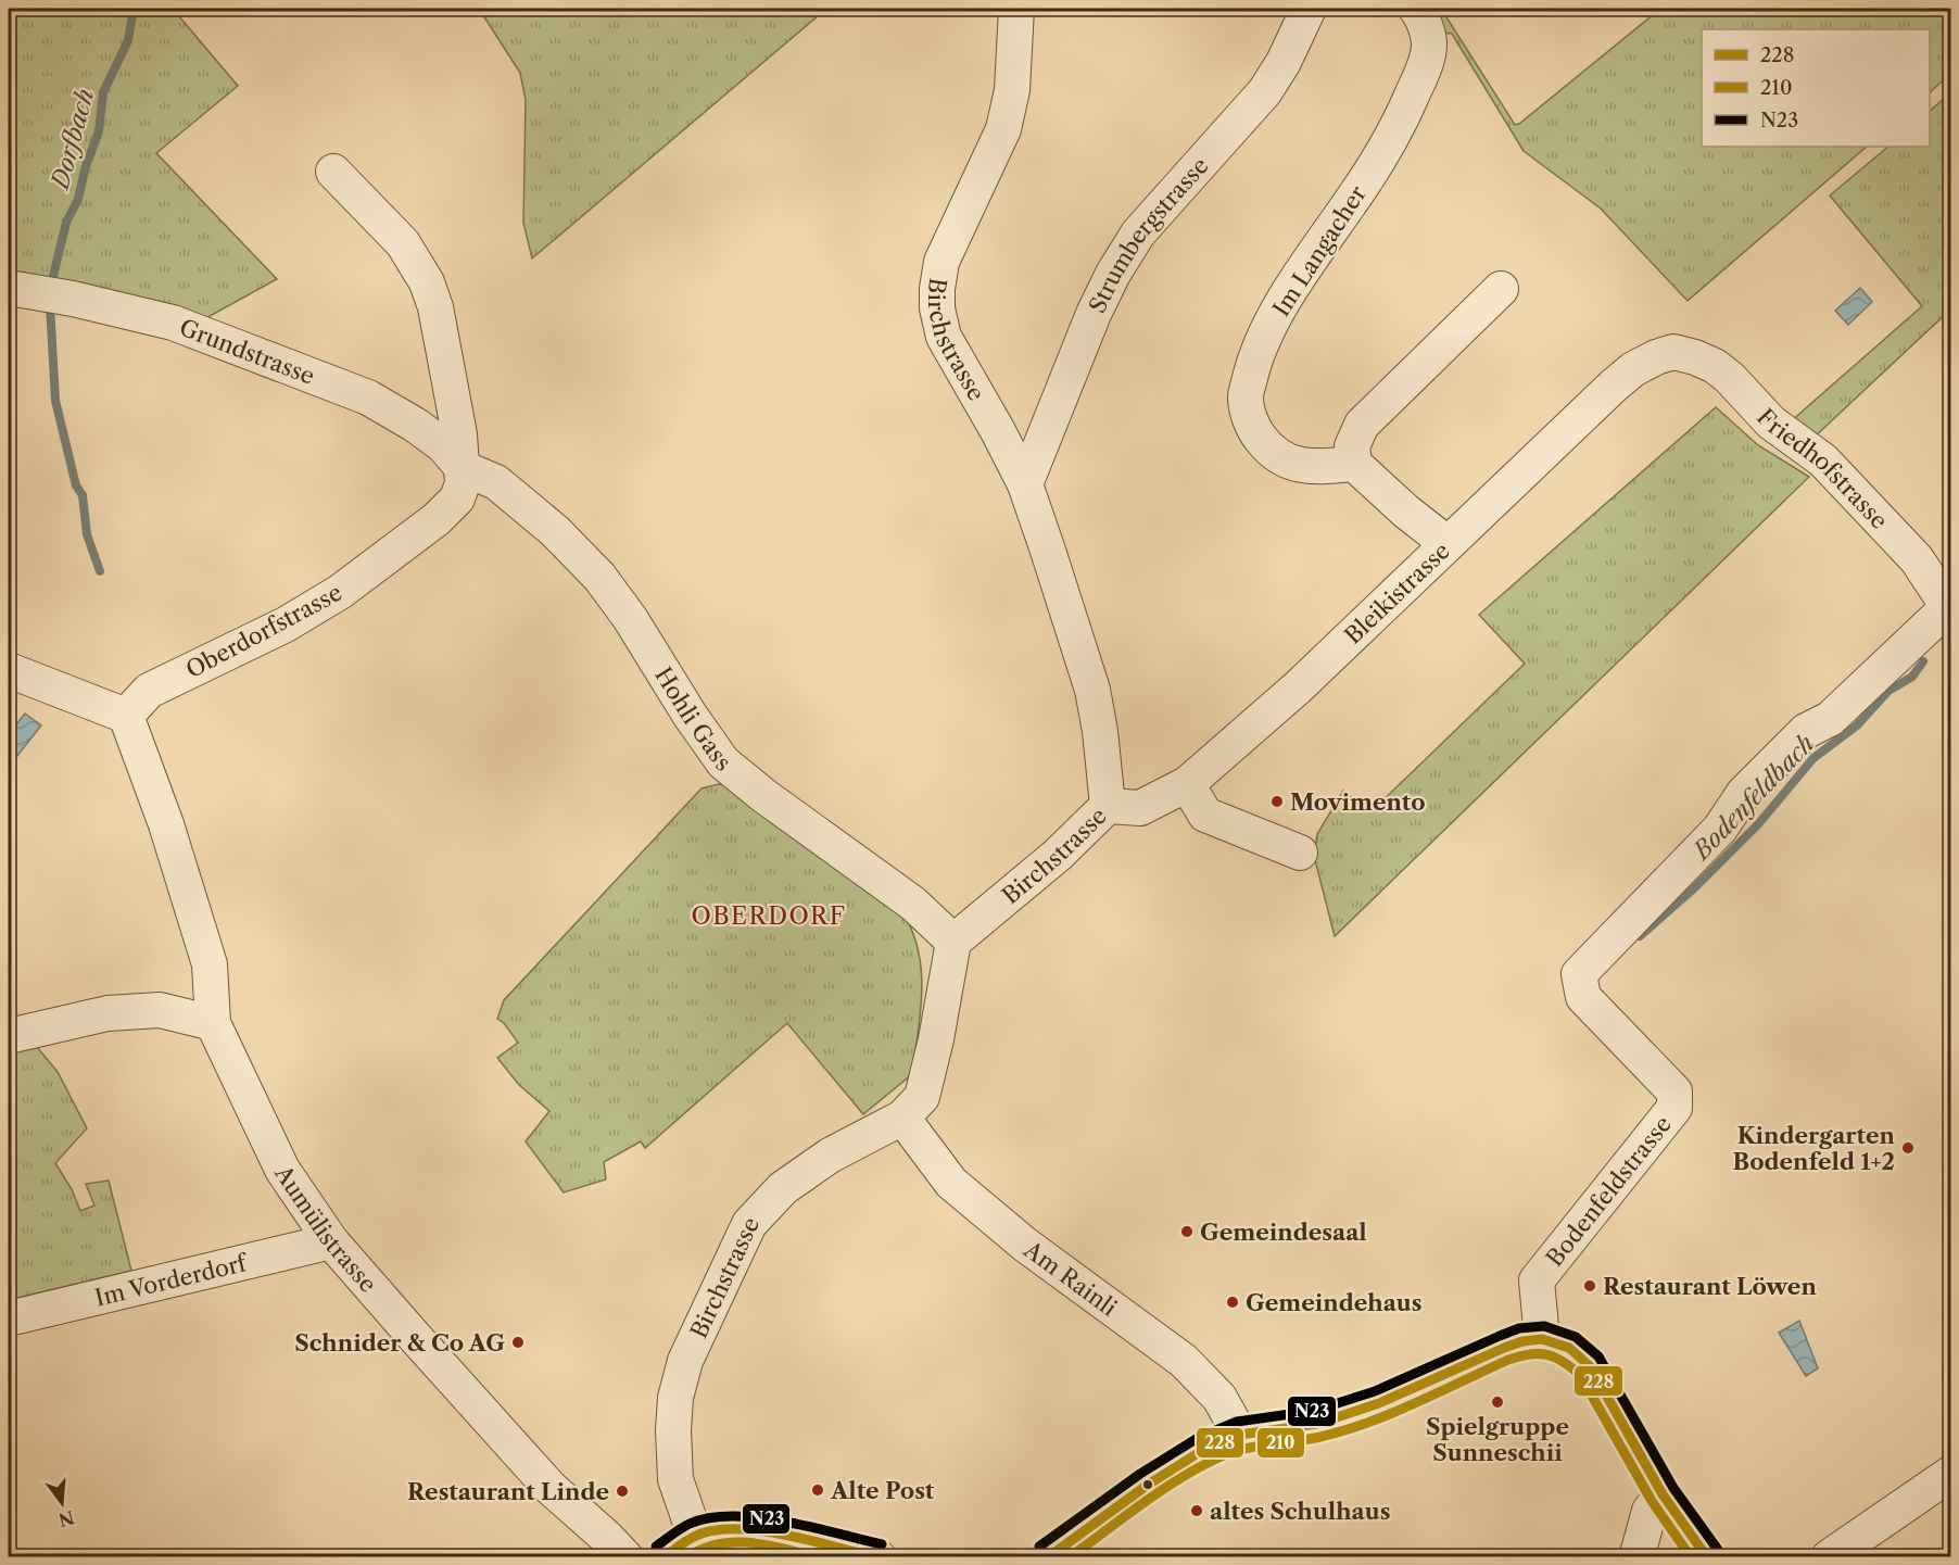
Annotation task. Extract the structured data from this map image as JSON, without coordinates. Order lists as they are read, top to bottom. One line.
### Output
{"streets":{"street":["Strumbergstrasse","Im Langacher","Birchstrasse","Grundstrasse","Friedhofstrasse","Bleikistrasse","Oberdorfstrasse","Hohli Gass","Bodenfeldstrasse","Aumülistrasse","Am Rainli","Im Vorderdorf"]},"crossings":[["Strumbergstrasse","Birchstrasse"],["Birchstrasse","Bleikistrasse"],["Birchstrasse","Hohli Gass"],["Birchstrasse","Am Rainli"],["Grundstrasse","Oberdorfstrasse"],["Grundstrasse","Hohli Gass"],["Friedhofstrasse","Bleikistrasse"],["Friedhofstrasse","Bodenfeldstrasse"],["Oberdorfstrasse","Hohli Gass"],["Aumülistrasse","Im Vorderdorf"]],"districts":["OBERDORF"],"water":["Dorfbach","Bodenfeldbach"],"places":["Movimento","Kindergarten Bodenfeld 1+2","Gemeindesaal","Restaurant Löwen","Gemeindehaus","Schnider & Co AG","Spielgruppe Sunneschii","Alte Post","Restaurant Linde","altes Schulhaus"],"lines":["transit line N23","transit line 228","transit line 210"],"legend":["228","210","N23"],"north":"bottom"}
